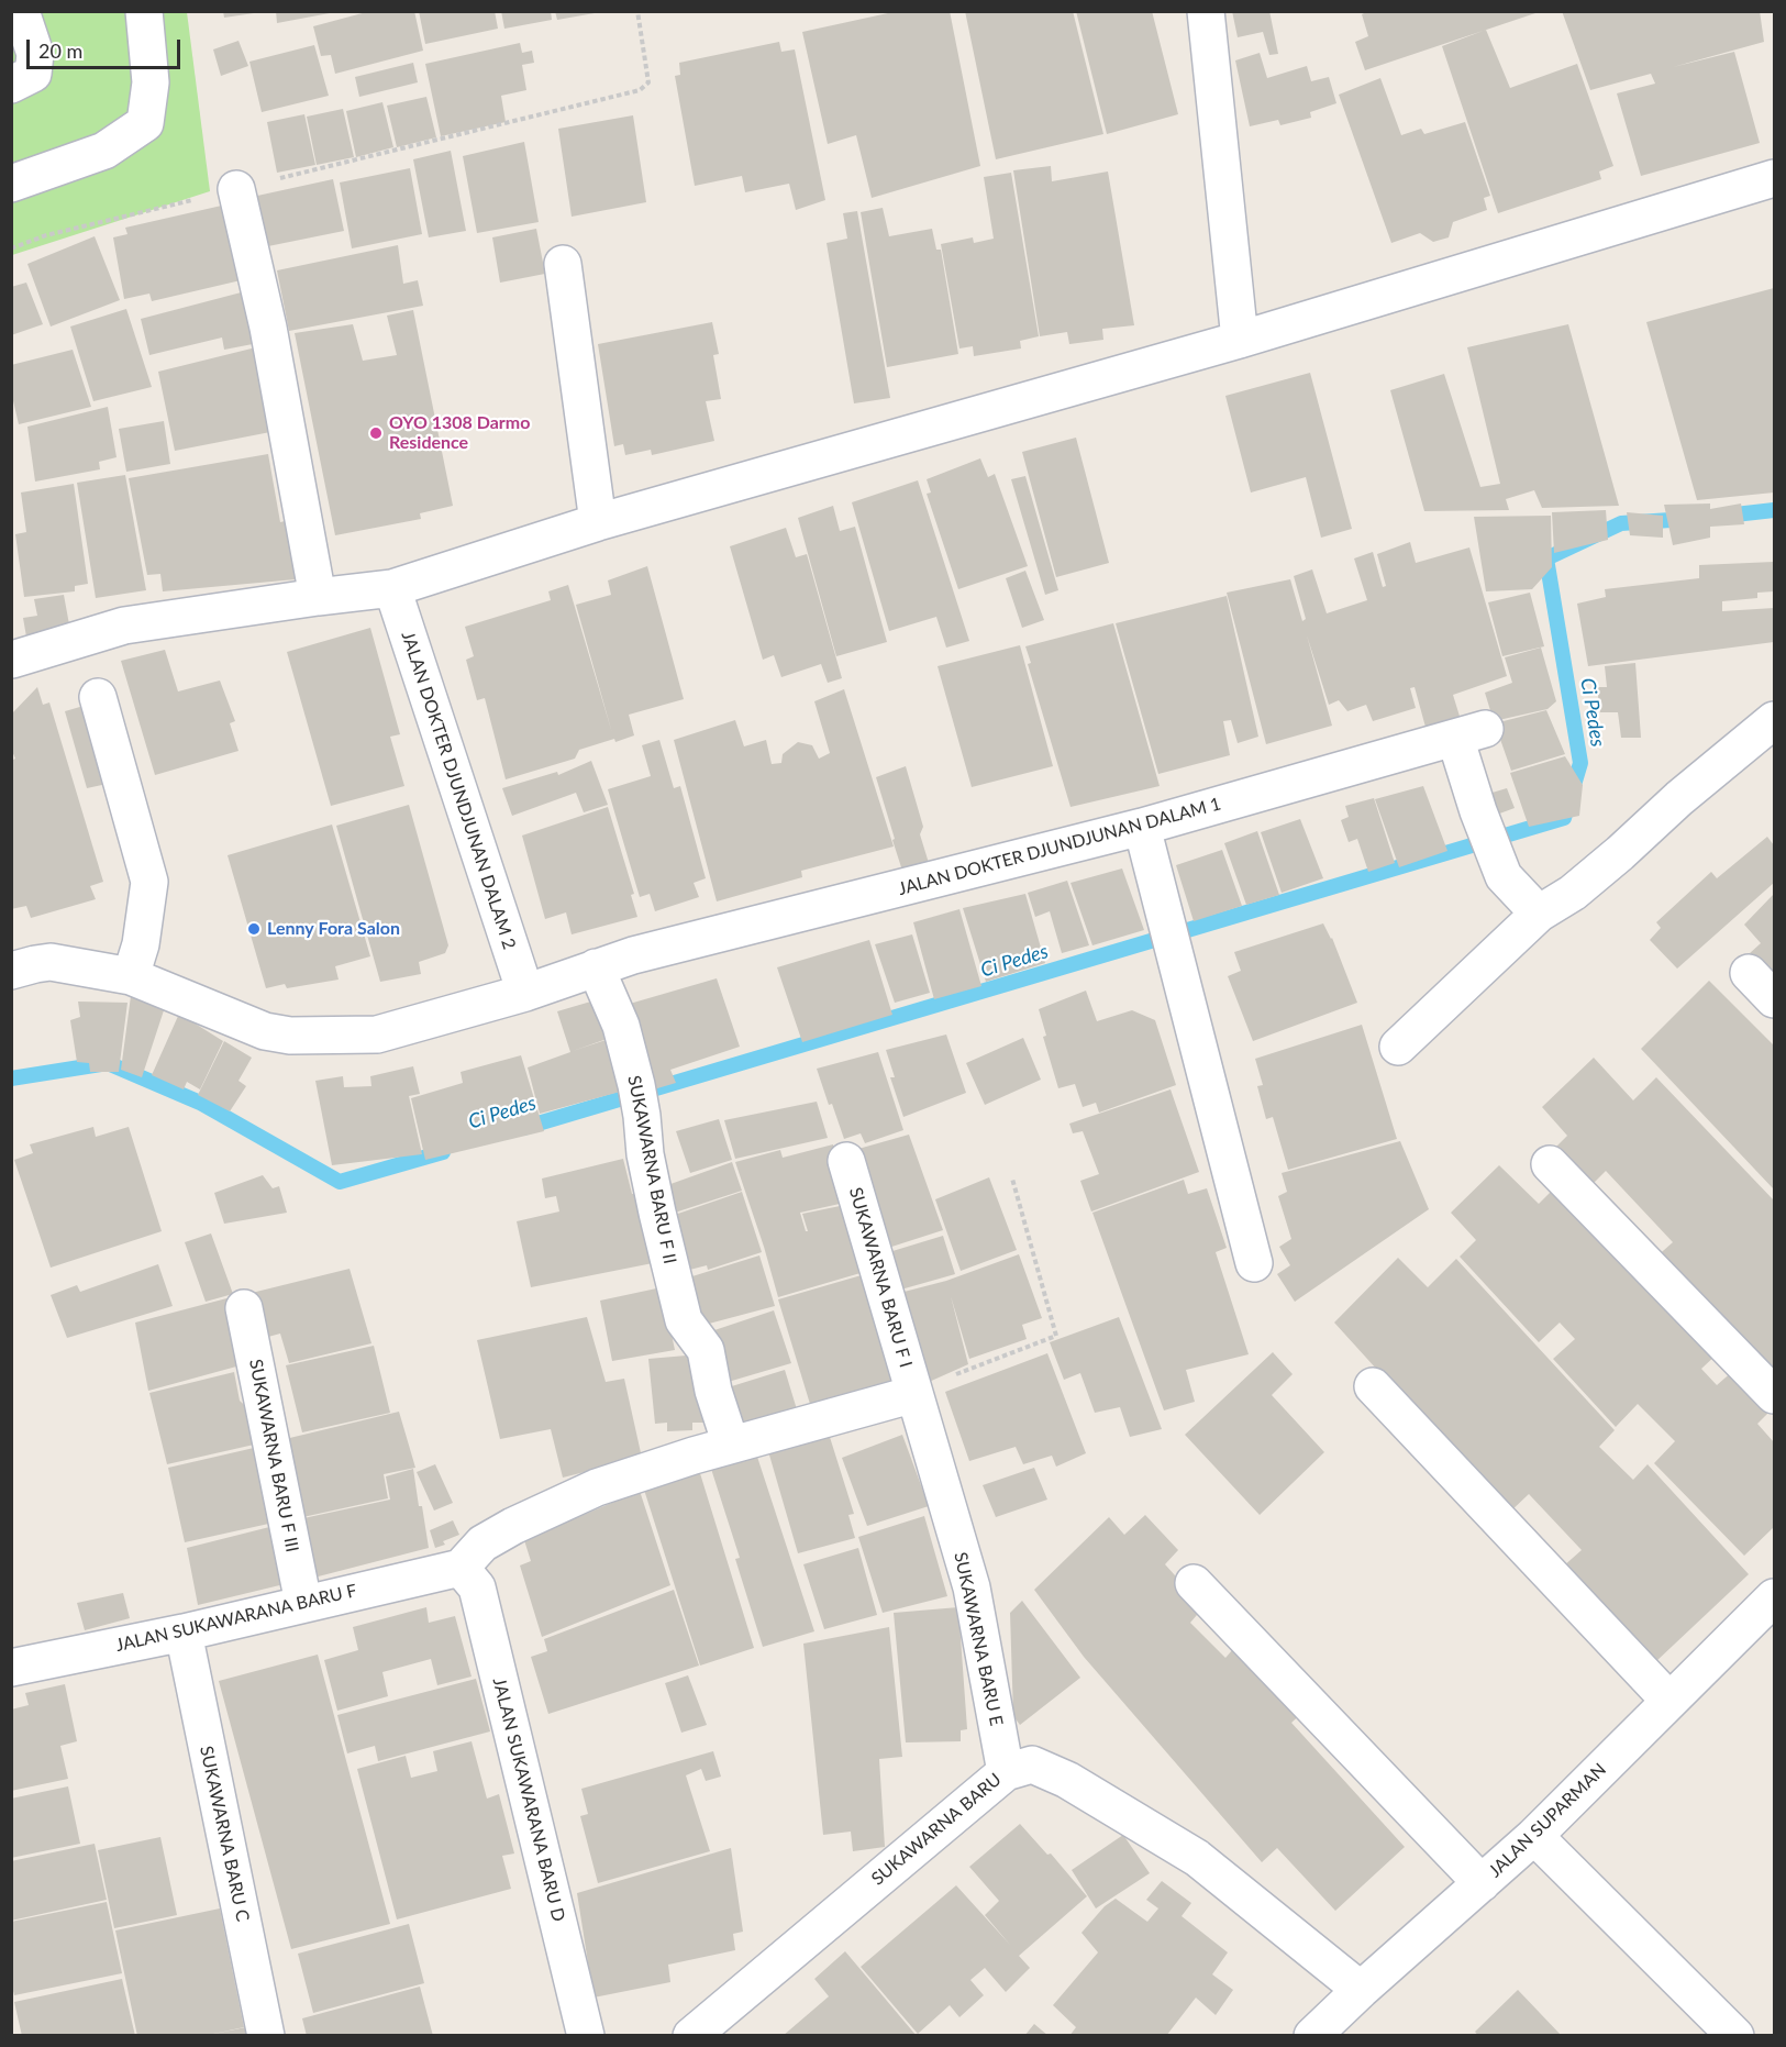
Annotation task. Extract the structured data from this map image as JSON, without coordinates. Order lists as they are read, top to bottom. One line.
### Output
{"streets":{"street":["JALAN DOKTER DJUNDJUNAN DALAM 2","JALAN DOKTER DJUNDJUNAN DALAM 1","SUKAWARNA BARU F II","SUKAWARNA BARU F I","SUKAWARNA BARU F III","JALAN SUKAWARANA BARU F","SUKAWARNA BARU E","JALAN SUKAWARANA BARU D","JALAN SUPARMAN","SUKAWARNA BARU","SUKAWARNA BARU C"]},"crossings":[["JALAN DOKTER DJUNDJUNAN DALAM 2","JALAN DOKTER DJUNDJUNAN DALAM 1"],["JALAN DOKTER DJUNDJUNAN DALAM 1","SUKAWARNA BARU F II"],["SUKAWARNA BARU F I","SUKAWARNA BARU E"],["SUKAWARNA BARU F III","JALAN SUKAWARANA BARU F"],["JALAN SUKAWARANA BARU F","JALAN SUKAWARANA BARU D"],["JALAN SUKAWARANA BARU F","SUKAWARNA BARU C"],["SUKAWARNA BARU E","SUKAWARNA BARU"],["JALAN SUPARMAN","SUKAWARNA BARU"]],"water":["Ci Pedes"],"places":["OYO 1308 Darmo Residence","Lenny Fora Salon"],"scale_bar":"20 m"}
